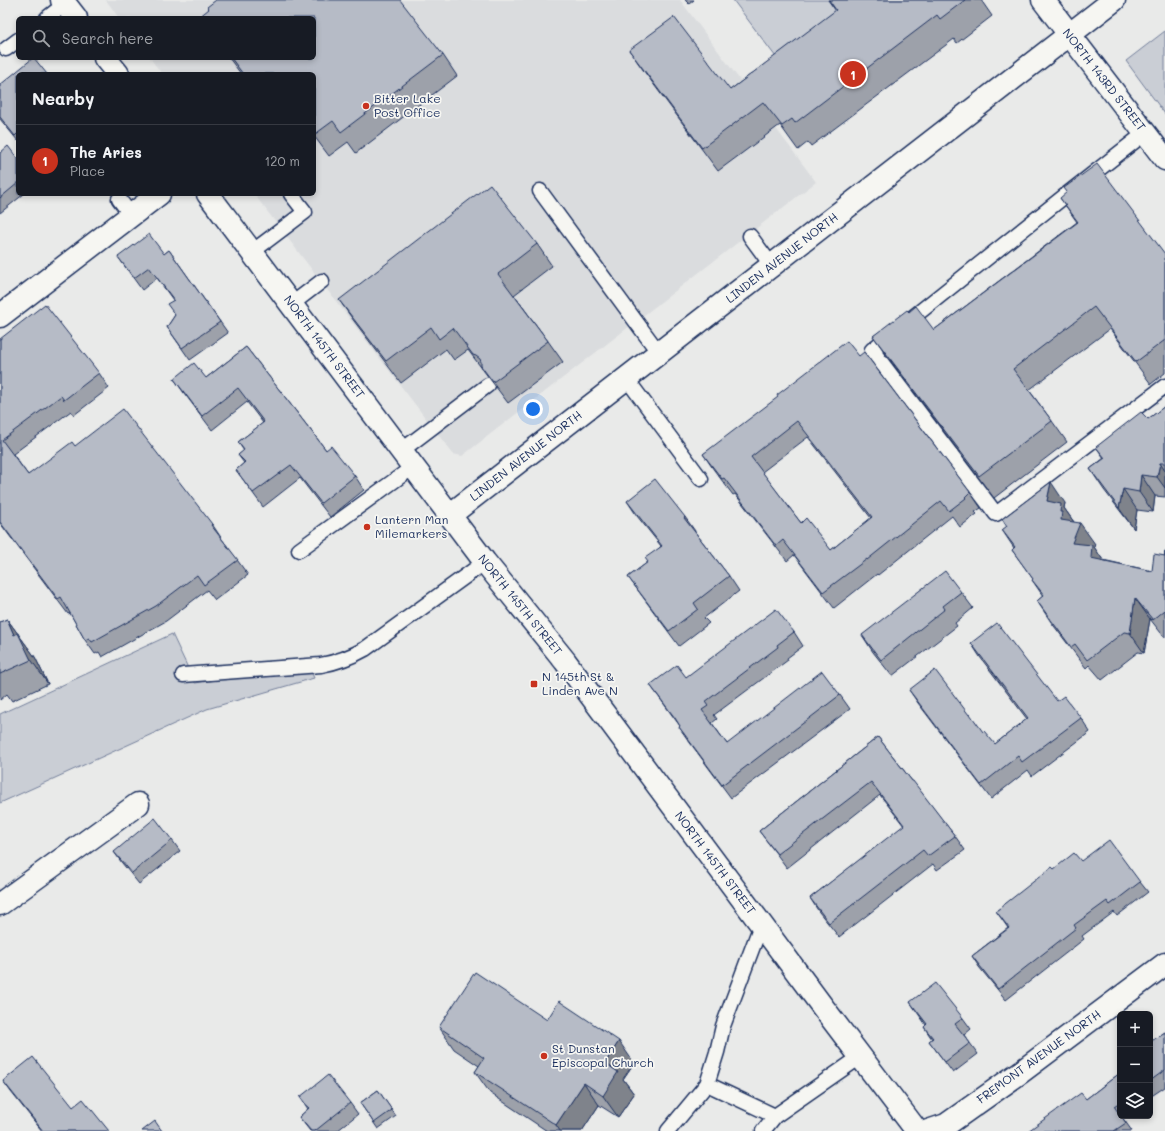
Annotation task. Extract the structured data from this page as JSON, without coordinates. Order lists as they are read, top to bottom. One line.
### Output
{"streets":{"street":["NORTH 143RD STREET","LINDEN AVENUE NORTH","NORTH 145TH STREET","FREMONT AVENUE NORTH"]},"crossings":[["NORTH 143RD STREET","LINDEN AVENUE NORTH"],["LINDEN AVENUE NORTH","NORTH 145TH STREET"]],"places":{"other":["Bitter Lake Post Office","Lantern Man Milemarkers","St Dunstan Episcopal Church"],"transit":["N 145th St & Linden Ave N"]},"page":{"search":"Search here","pins":"1","heading":"Nearby","list":[{"mark":"1","name":"The Aries","note":"Place","value":"120 m"}],"map_buttons":["+","−"]}}
